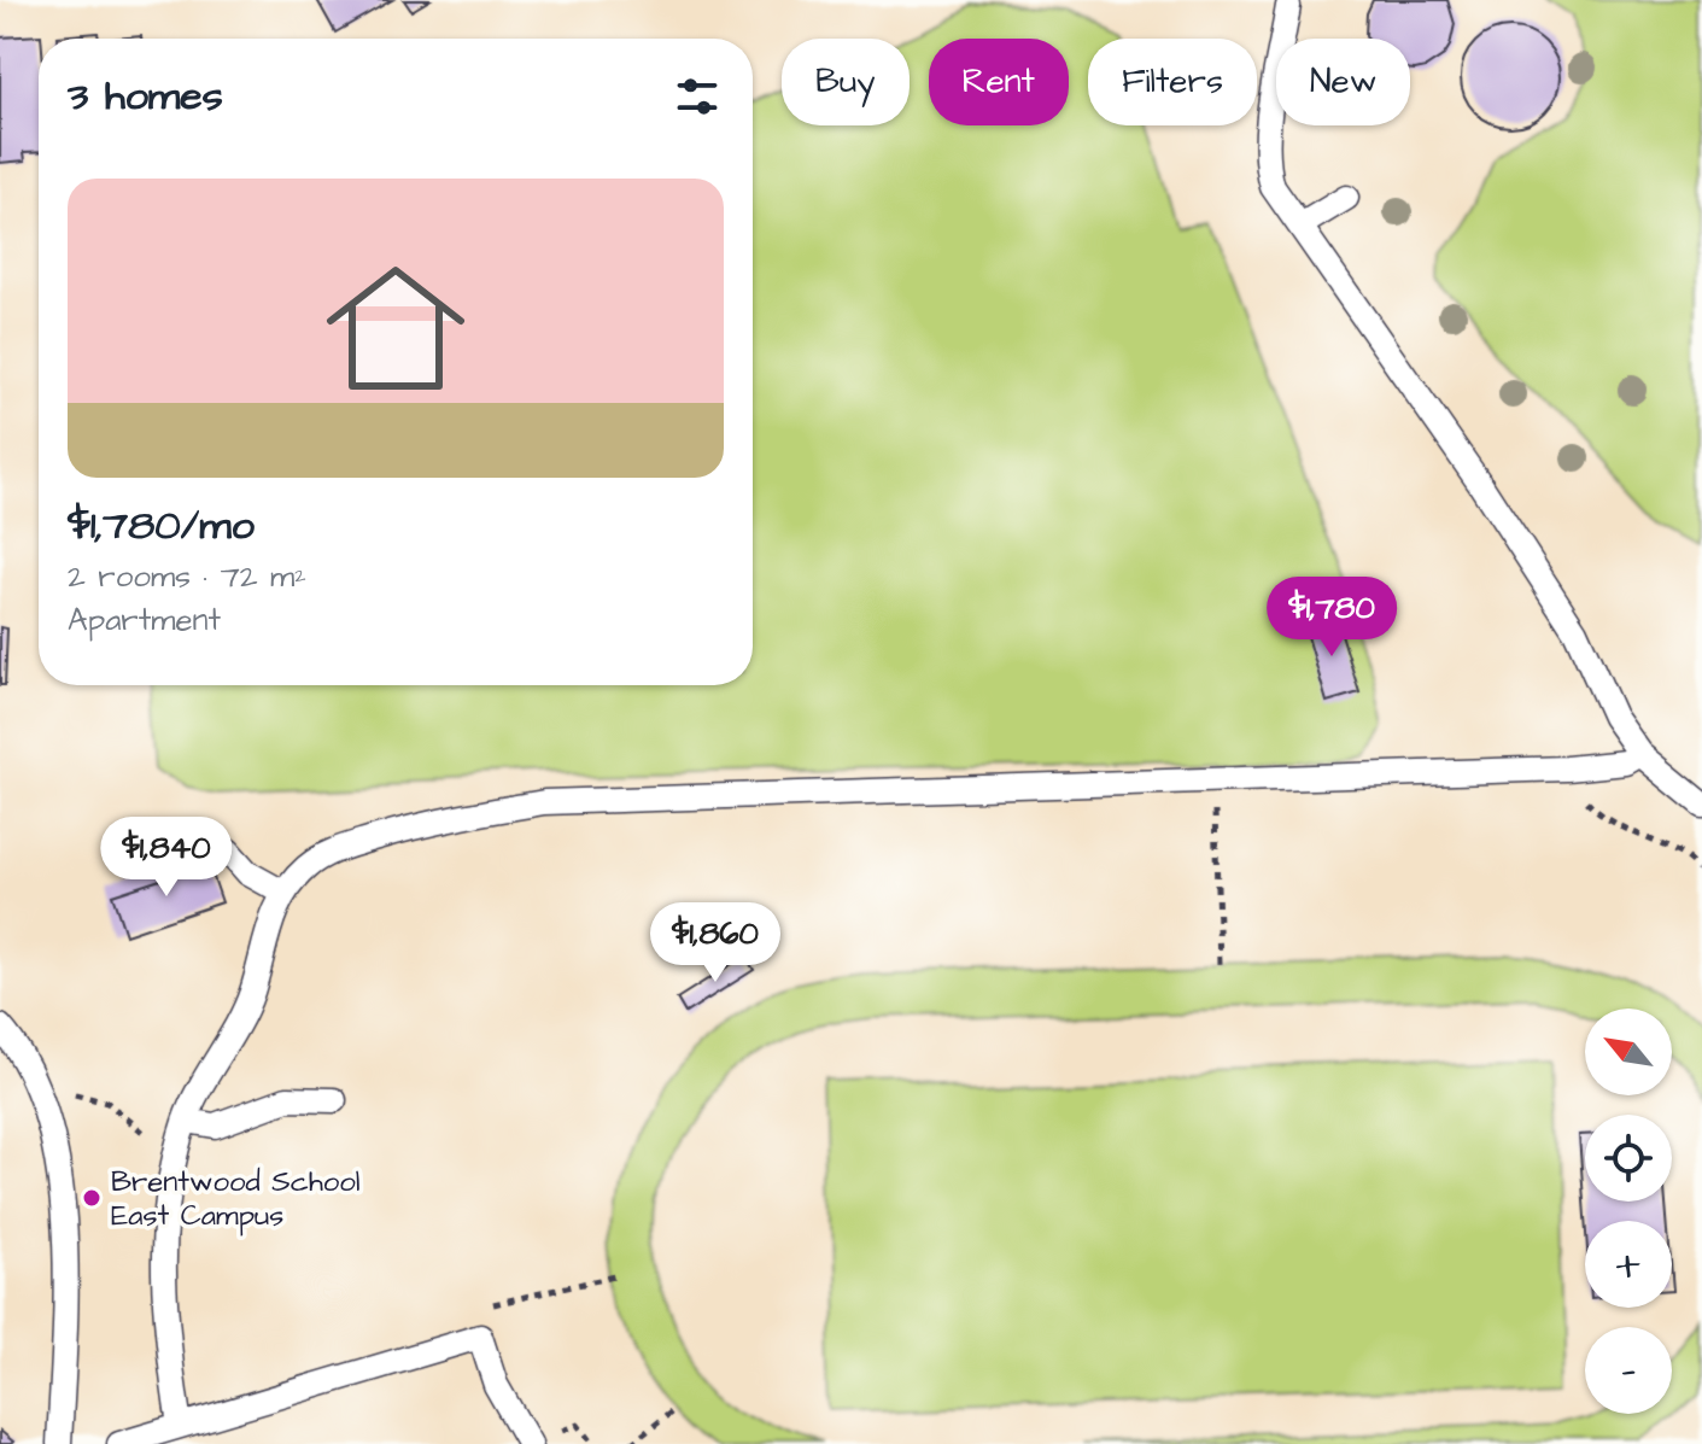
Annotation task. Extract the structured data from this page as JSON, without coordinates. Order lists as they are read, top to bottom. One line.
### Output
{"places":["Brentwood School East Campus"],"north":"top left","page":{"chip":["Buy","Rent","Filters","New"],"heading":"3 homes","list":[{"name":"$1,780/mo","note":"2 rooms · 72 m² · Apartment"}],"price":["$1,780","$1,840","$1,860"],"map_buttons":["+","−"]}}
